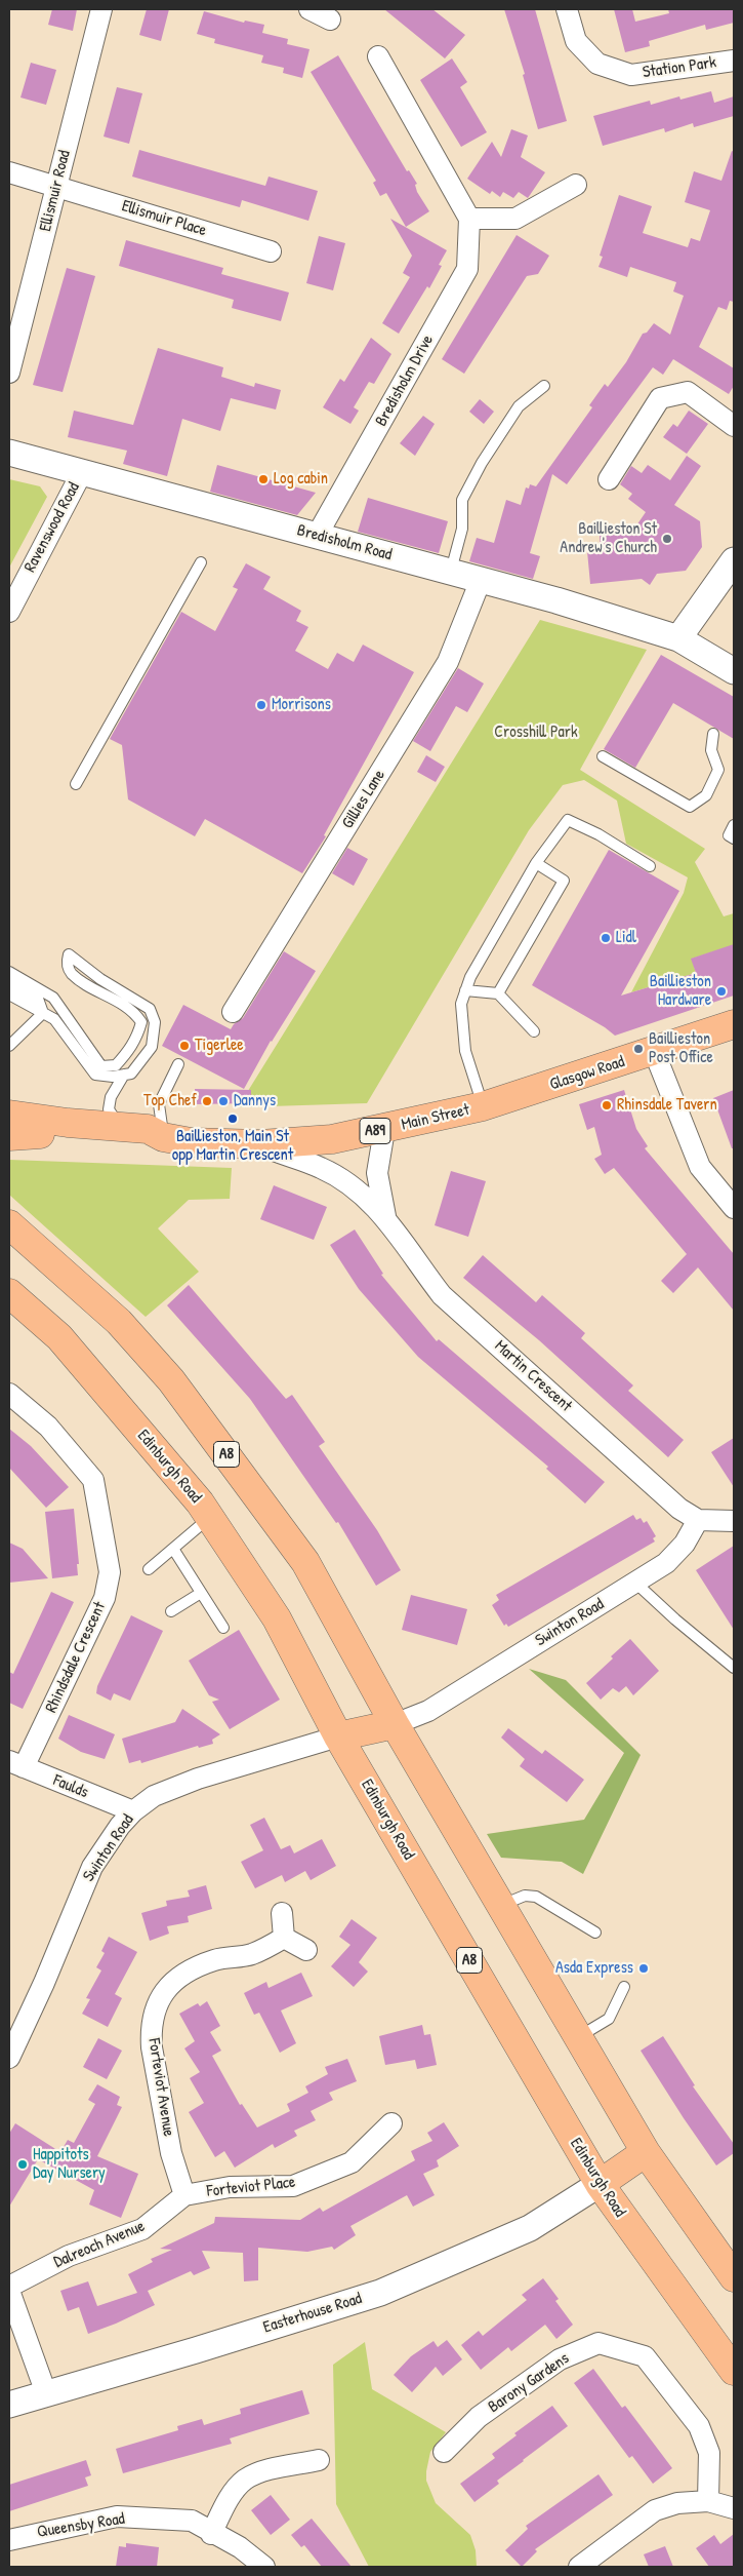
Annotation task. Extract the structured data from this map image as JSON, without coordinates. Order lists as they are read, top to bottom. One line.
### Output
{"streets":{"main road":["Glasgow Road","Main Street","A89","A8","Edinburgh Road"],"street":["Station Park","Ellismuir Road","Ellismuir Place","Bredisholm Drive","Ravenswood Road","Bredisholm Road","Gillies Lane","Martin Crescent","Swinton Road","Rhindsdale Crescent","Faulds","Forteviot Avenue","Forteviot Place","Dalreoch Avenue","Easterhouse Road","Barony Gardens","Queensby Road"]},"crossings":[["Ellismuir Road","Ellismuir Place"],["Bredisholm Drive","Bredisholm Road"],["Ravenswood Road","Bredisholm Road"],["Bredisholm Road","Gillies Lane"],["Glasgow Road","Main Street"],["Main Street","A89"],["Main Street","Martin Crescent"],["Martin Crescent","Swinton Road"],["A8","Swinton Road"],["Edinburgh Road","Swinton Road"],["Edinburgh Road","Easterhouse Road"],["Swinton Road","Faulds"],["Rhindsdale Crescent","Faulds"],["Forteviot Avenue","Forteviot Place"],["Forteviot Avenue","Dalreoch Avenue"],["Forteviot Place","Dalreoch Avenue"]],"parks":["Crosshill Park"],"places":["Log cabin","Baillieston St Andrew's Church","Morrisons","Lidl","Baillieston Hardware","Tigerlee","Baillieston Post Office","Top Chef","Dannys","Rhinsdale Tavern","Baillieston, Main St opp Martin Crescent","Asda Express","Happitots Day Nursery"]}
